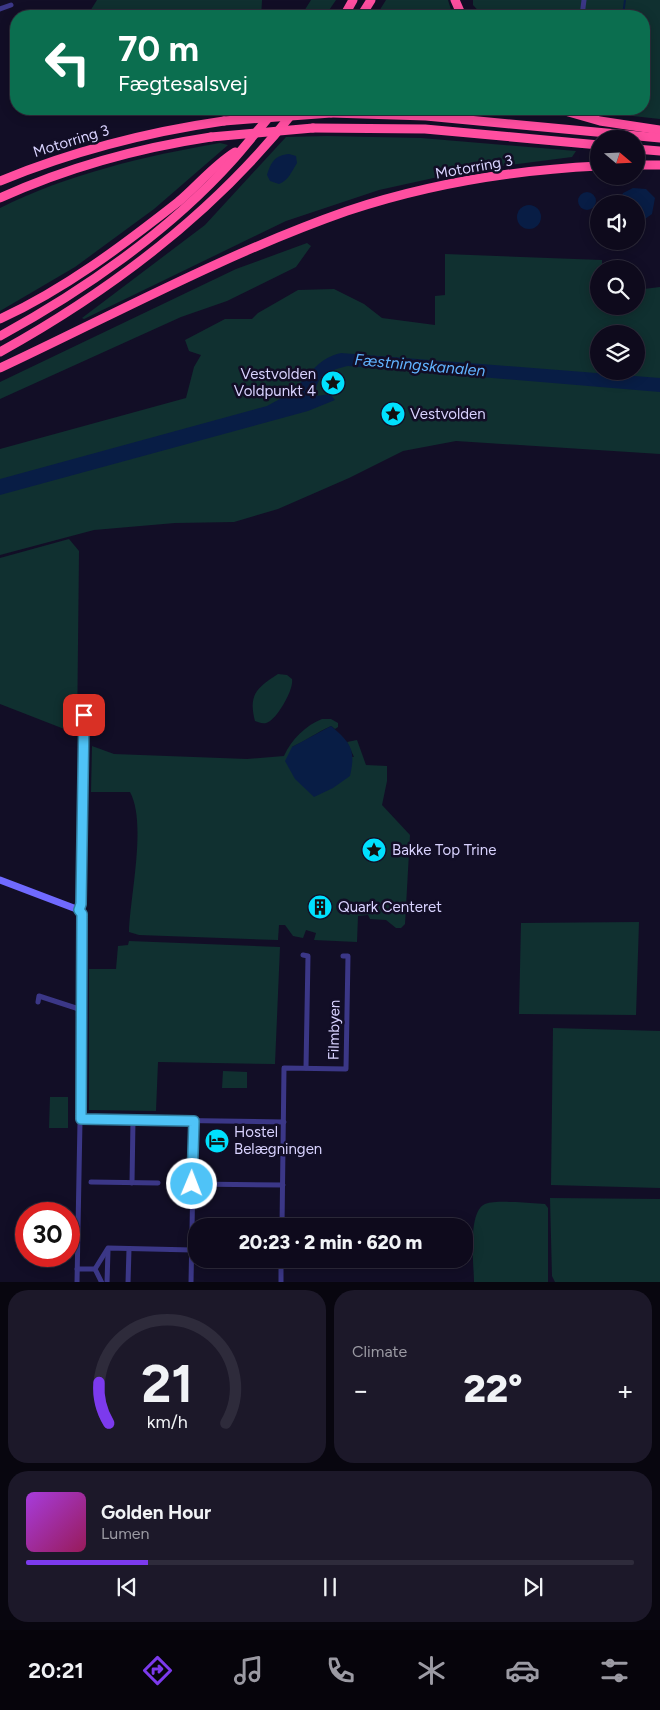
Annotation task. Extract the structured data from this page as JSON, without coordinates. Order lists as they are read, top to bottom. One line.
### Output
{"streets":{"highway":["Motorring 3"],"street":["Filmbyen"]},"water":["Fæstningskanalen"],"places":{"place":["Vestvolden Voldpunkt 4","Vestvolden","Bakke Top Trine"],"building":["Quark Centeret"],"hotel":["Hostel Belægningen"]},"north":"right","page":{"turn":["70 m","Fægtesalsvej"],"limit":"30","trip":"20:23 · 2 min · 620 m","tile":"Climate","heat":["−","22°","+"],"song":["Golden Hour","Lumen"],"tabs":"20:21","gauge":["21","km/h"]}}
